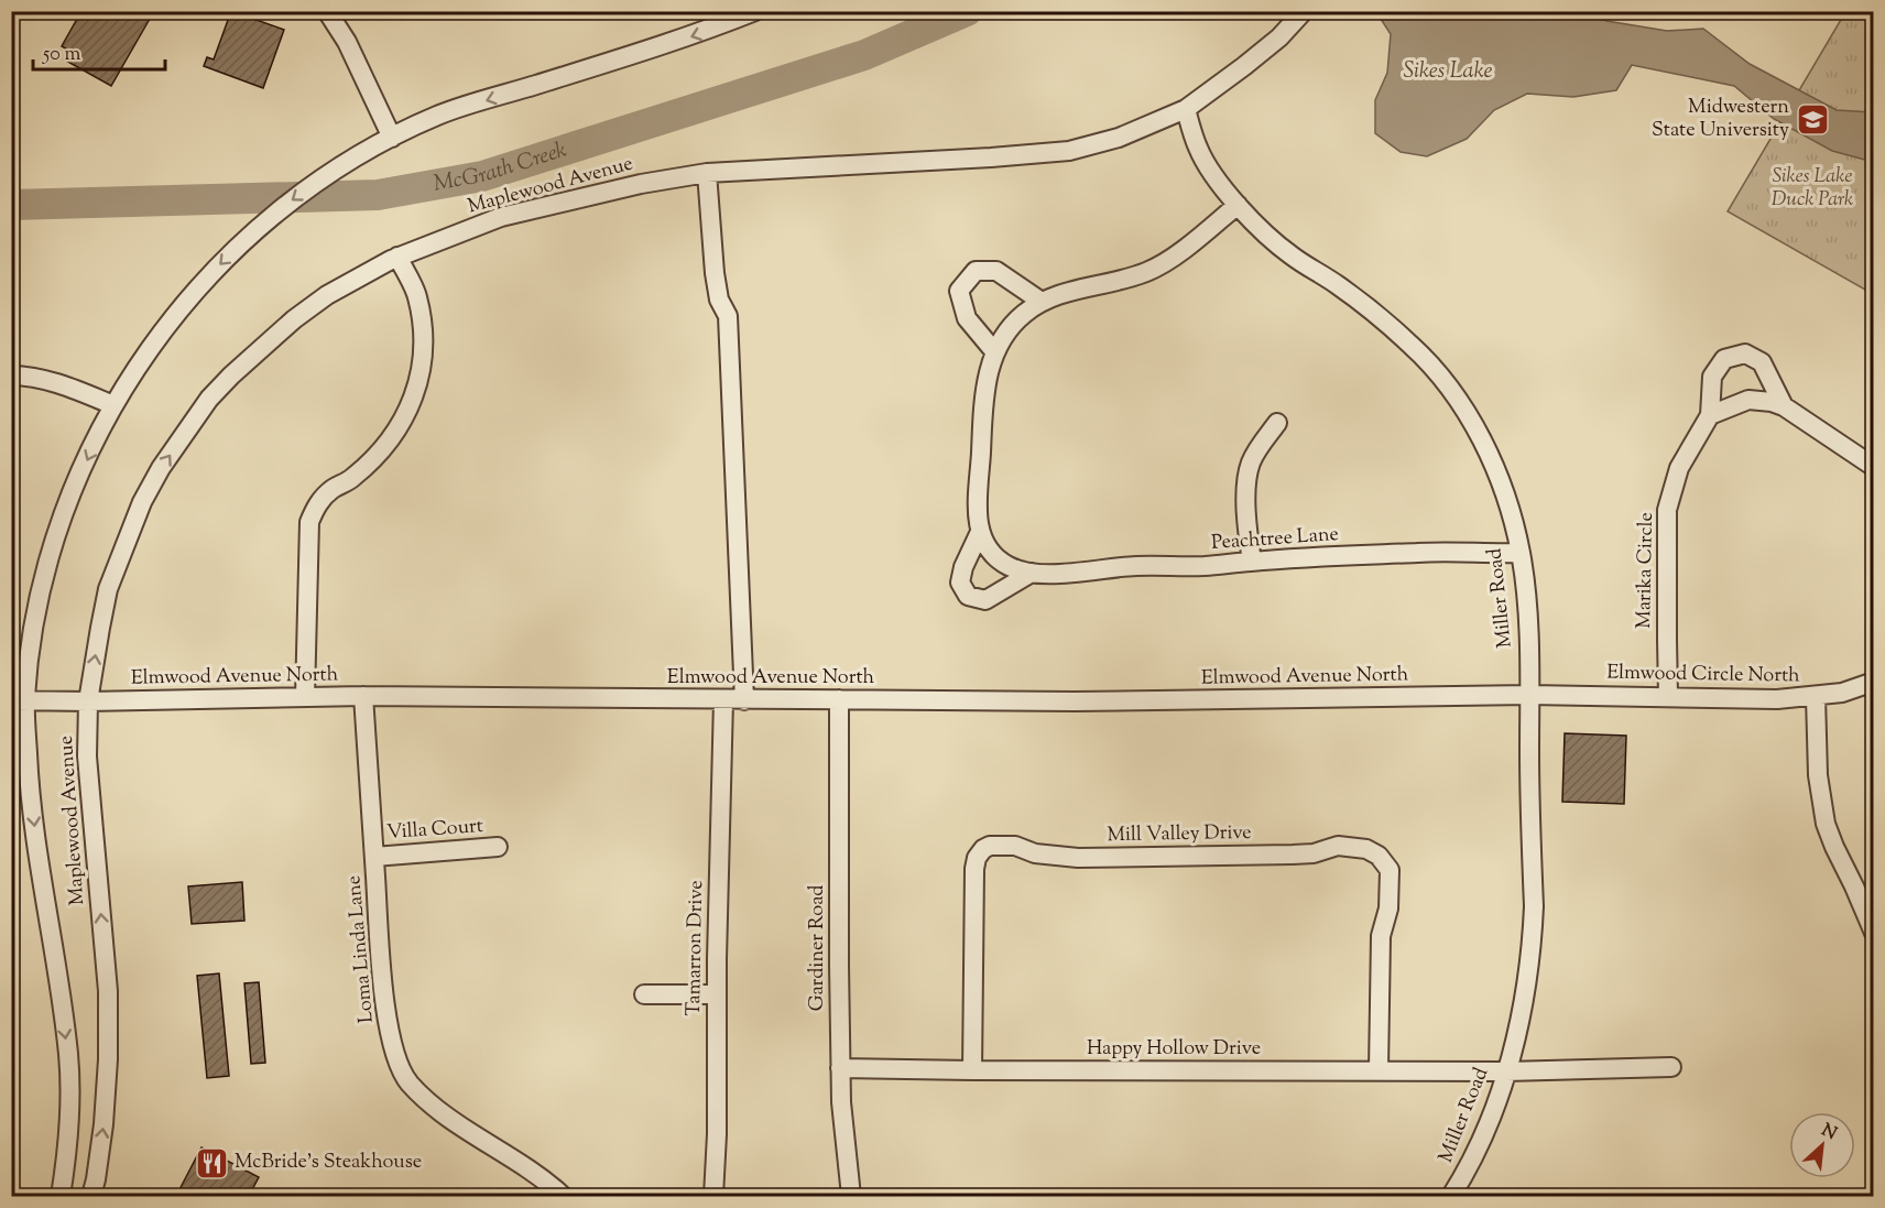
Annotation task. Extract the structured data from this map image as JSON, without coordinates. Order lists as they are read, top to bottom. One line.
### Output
{"streets":{"street":["Maplewood Avenue","Peachtree Lane","Marika Circle","Miller Road","Elmwood Circle North","Elmwood Avenue North","Villa Court","Mill Valley Drive","Tamarron Drive","Gardiner Road","Loma Linda Lane","Happy Hollow Drive"]},"crossings":[["Maplewood Avenue","Miller Road"],["Maplewood Avenue","Elmwood Avenue North"],["Peachtree Lane","Miller Road"],["Marika Circle","Elmwood Circle North"],["Miller Road","Elmwood Circle North"],["Miller Road","Elmwood Avenue North"],["Miller Road","Happy Hollow Drive"],["Elmwood Circle North","Elmwood Avenue North"],["Elmwood Avenue North","Tamarron Drive"],["Elmwood Avenue North","Gardiner Road"],["Elmwood Avenue North","Loma Linda Lane"],["Villa Court","Loma Linda Lane"],["Mill Valley Drive","Happy Hollow Drive"],["Gardiner Road","Happy Hollow Drive"]],"water":["Sikes Lake","McGrath Creek"],"parks":["Sikes Lake Duck Park"],"places":{"school or university":["Midwestern State University"],"restaurant":["McBride's Steakhouse"]},"scale_bar":"50 m","north":"top right"}
